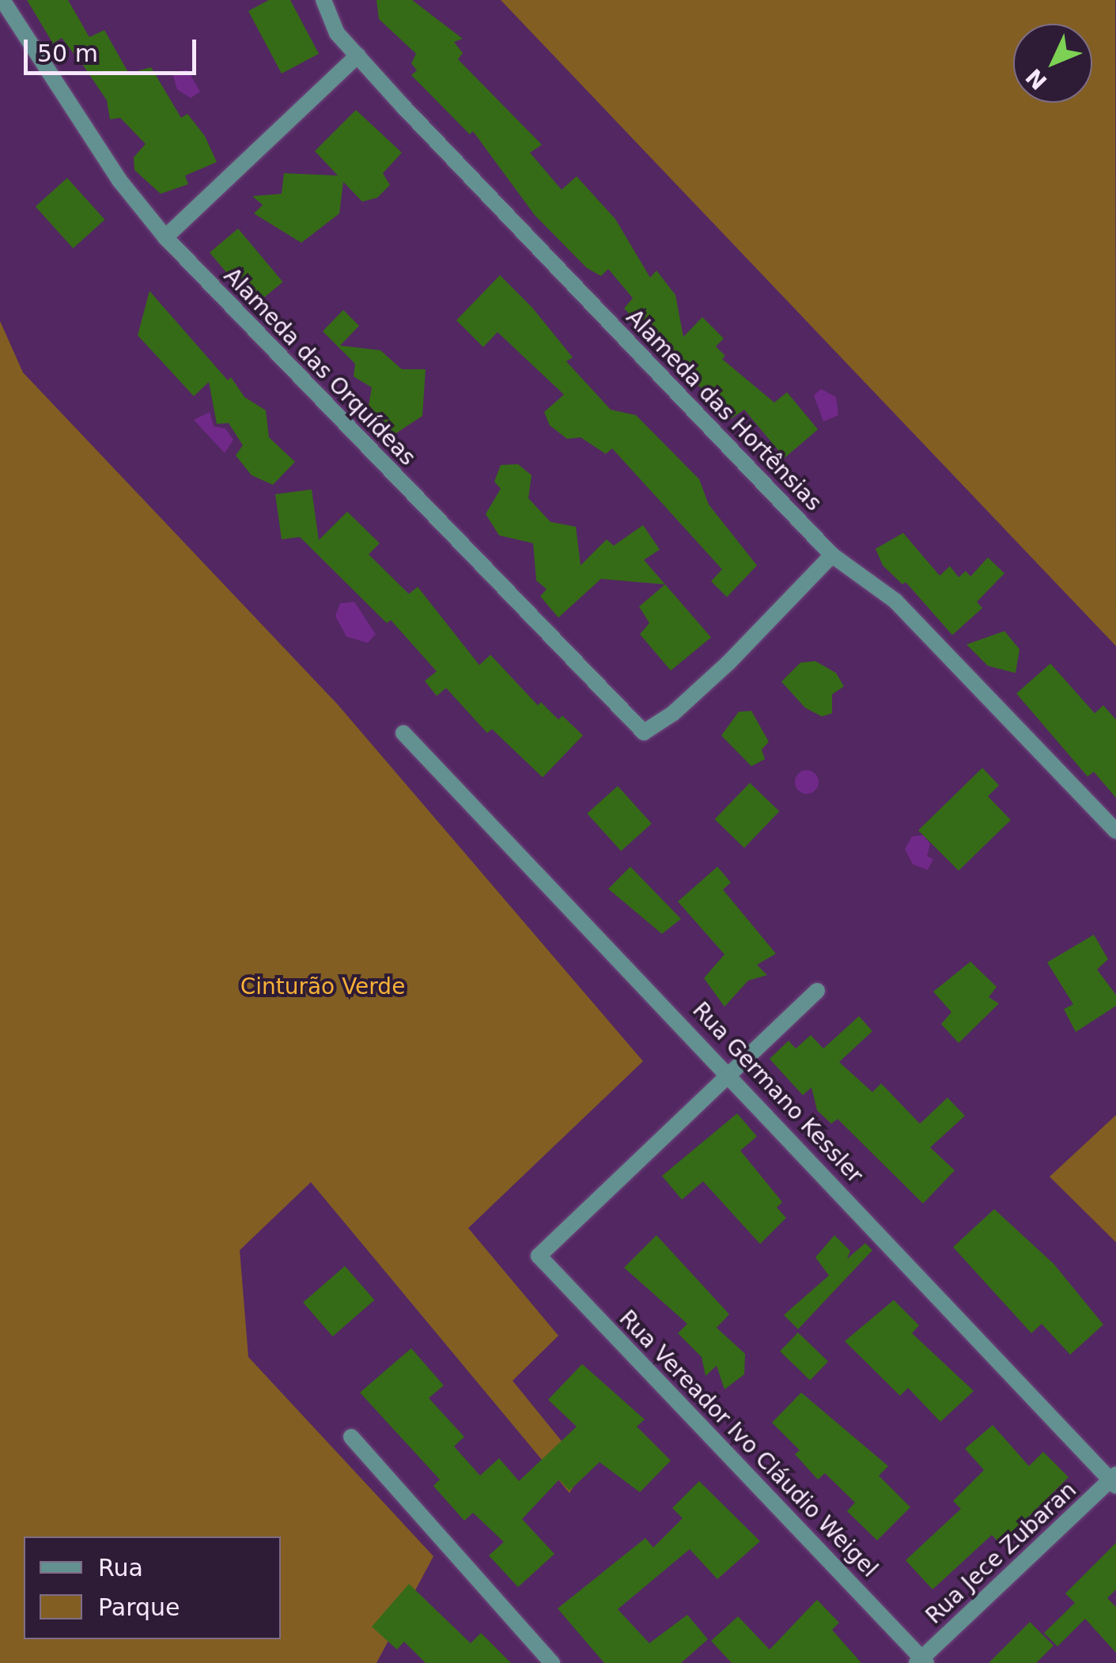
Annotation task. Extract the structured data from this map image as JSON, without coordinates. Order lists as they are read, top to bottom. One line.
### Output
{"streets":{"street":["Alameda das Orquídeas","Alameda das Hortênsias","Rua Germano Kessler","Rua Vereador Ivo Cláudio Weigel","Rua Jece Zubaran"]},"crossings":[["Alameda das Orquídeas","Alameda das Hortênsias"],["Rua Germano Kessler","Rua Vereador Ivo Cláudio Weigel"],["Rua Germano Kessler","Rua Jece Zubaran"],["Rua Vereador Ivo Cláudio Weigel","Rua Jece Zubaran"]],"parks":["Cinturão Verde"],"legend":["Rua","Parque"],"scale_bar":"50 m","north":"bottom left"}
